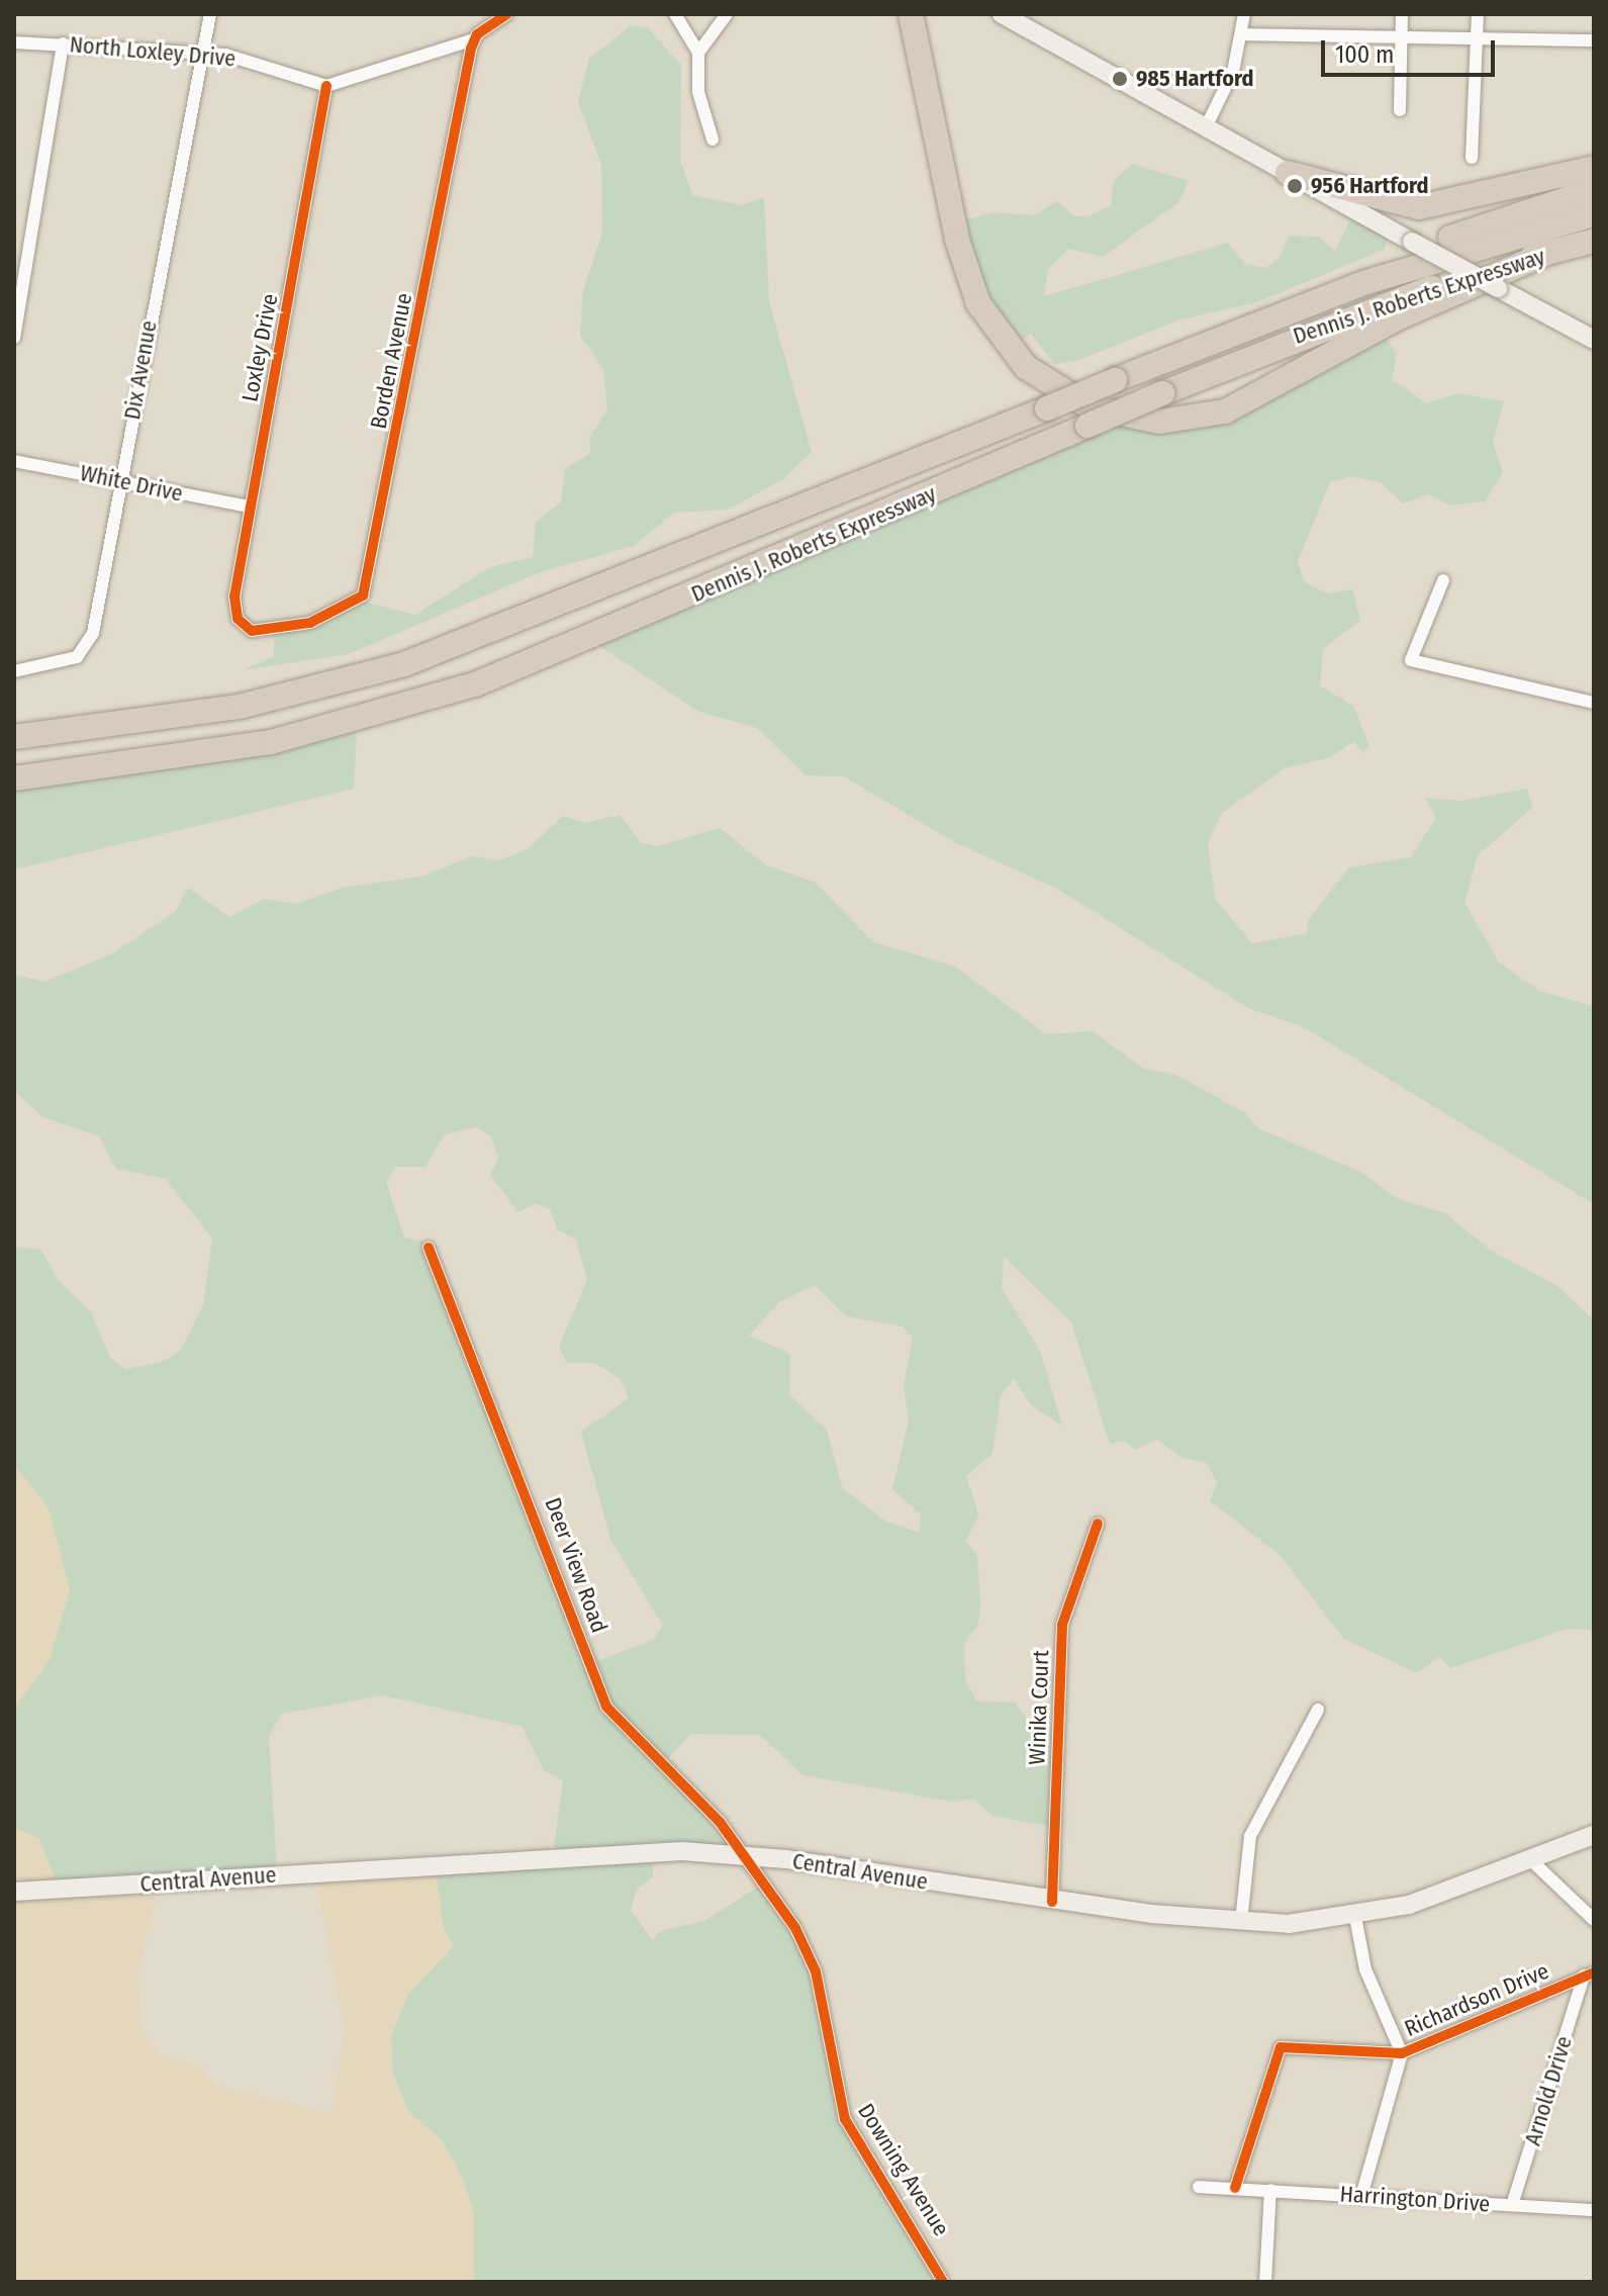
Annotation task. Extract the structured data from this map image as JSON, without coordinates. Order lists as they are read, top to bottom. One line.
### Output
{"streets":{"highway":["Dennis J. Roberts Expressway"],"main road":["Central Avenue"],"street":["North Loxley Drive","Loxley Drive","Borden Avenue","Dix Avenue","White Drive","Deer View Road","Winika Court","Richardson Drive","Arnold Drive","Downing Avenue","Harrington Drive"]},"crossings":[["North Loxley Drive","Loxley Drive"],["North Loxley Drive","Dix Avenue"],["Loxley Drive","Borden Avenue"],["Loxley Drive","White Drive"],["Dix Avenue","White Drive"],["Deer View Road","Central Avenue"],["Deer View Road","Downing Avenue"],["Winika Court","Central Avenue"],["Central Avenue","Downing Avenue"],["Richardson Drive","Arnold Drive"],["Richardson Drive","Harrington Drive"],["Arnold Drive","Harrington Drive"]],"places":["985 Hartford","956 Hartford"],"scale_bar":"100 m"}
